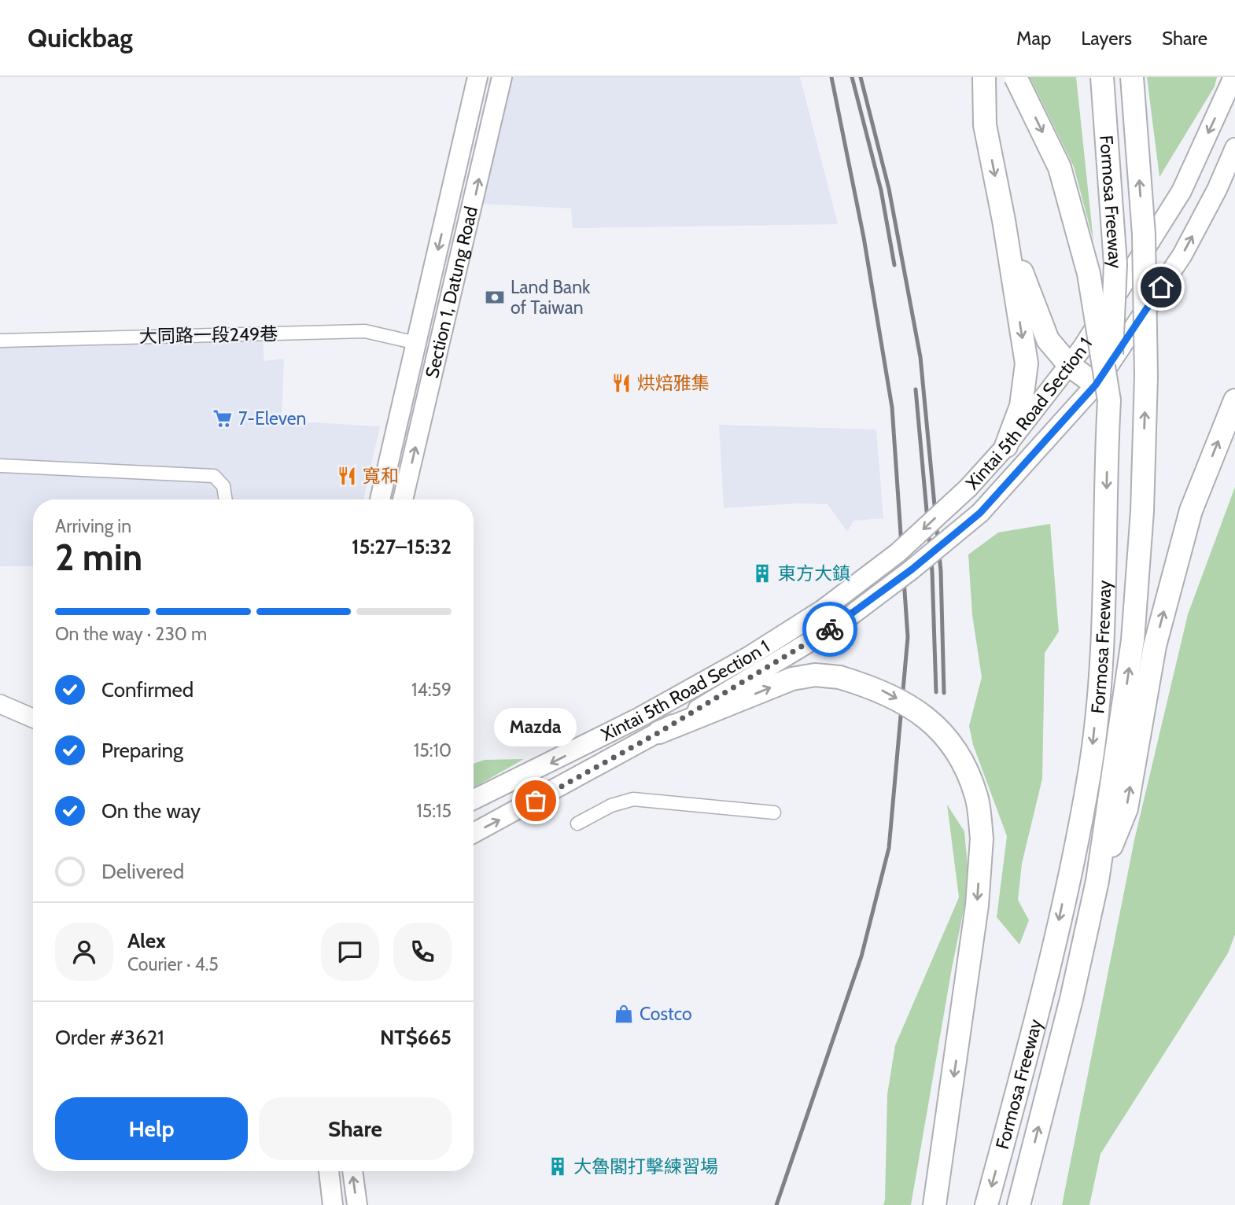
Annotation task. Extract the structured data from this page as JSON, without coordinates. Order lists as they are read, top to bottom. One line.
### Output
{"streets":{"highway":["Formosa Freeway"],"main road":["Section 1, Datung Road","Xintai 5th Road Section 1"],"street":["大同路一段249巷"]},"crossings":[["Formosa Freeway","Xintai 5th Road Section 1"],["Section 1, Datung Road","大同路一段249巷"]],"places":{"bank":["Land Bank of Taiwan"],"restaurant":["烘焙雅集","寬和"],"supermarket":["7-Eleven"],"building":["東方大鎮","大魯閣打擊練習場"],"other":["Mazda"],"shop":["Costco"]},"page":{"header":"Quickbag","nav":["Map","Layers","Share"],"heading":["2 min","Arriving in","15:27–15:32"],"panel":["Alex","Courier · 4.5","Order #3621","NT$665"],"bar":"On the way · 230 m","list":[["Confirmed","14:59"],["Preparing","15:10"],["On the way","15:15"],"Delivered"],"bubble":"Mazda","buttons":["Help","Share"]}}
